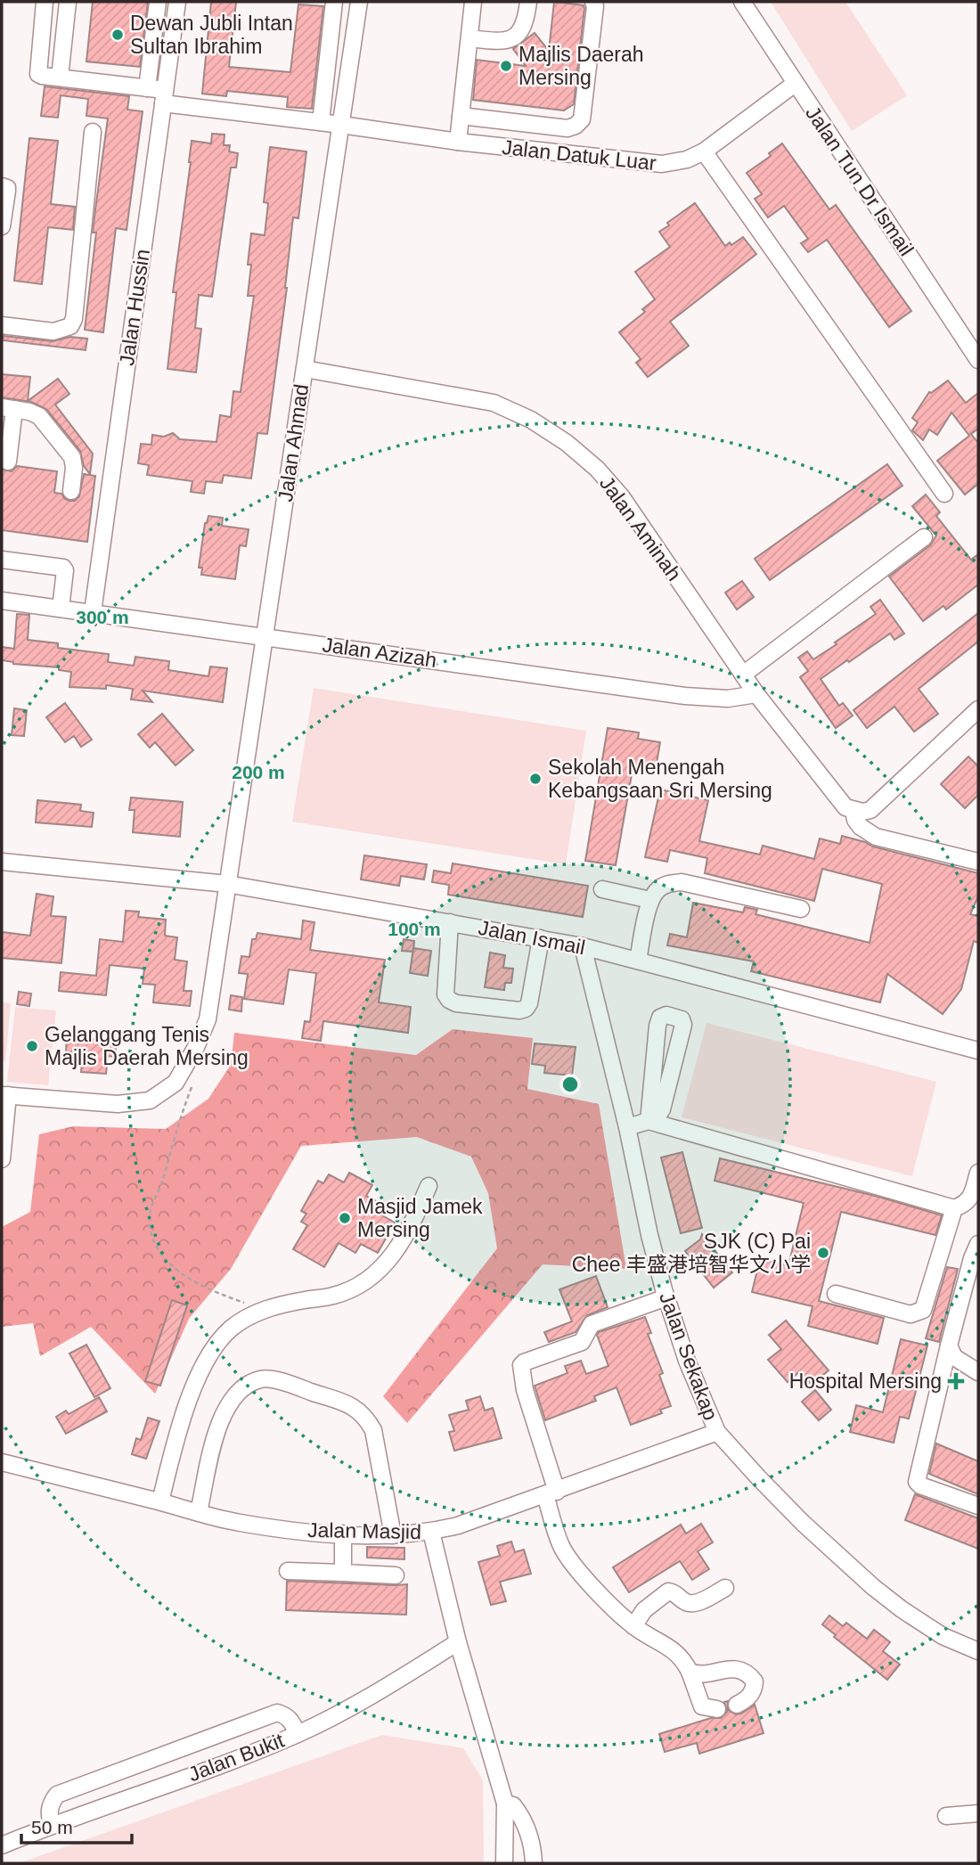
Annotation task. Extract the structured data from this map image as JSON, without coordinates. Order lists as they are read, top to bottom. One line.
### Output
{"streets":{"street":["Jalan Datuk Luar","Jalan Tun Dr Ismail","Jalan Hussin","Jalan Ahmad","Jalan Aminah","Jalan Azizah","Jalan Ismail","Jalan Sekakap","Jalan Masjid","Jalan Bukit"]},"crossings":[["Jalan Datuk Luar","Jalan Tun Dr Ismail"],["Jalan Datuk Luar","Jalan Hussin"],["Jalan Datuk Luar","Jalan Ahmad"],["Jalan Hussin","Jalan Azizah"],["Jalan Ahmad","Jalan Aminah"],["Jalan Ahmad","Jalan Azizah"],["Jalan Ahmad","Jalan Ismail"],["Jalan Aminah","Jalan Azizah"],["Jalan Ismail","Jalan Sekakap"],["Jalan Sekakap","Jalan Masjid"]],"places":{"other":["Dewan Jubli Intan Sultan Ibrahim","Majlis Daerah Mersing","Sekolah Menengah Kebangsaan Sri Mersing","Gelanggang Tenis Majlis Daerah Mersing","Masjid Jamek Mersing","SJK (C) Pai Chee 丰盛港培智华文小学"],"health":["Hospital Mersing"]},"scale_bar":"50 m","rings":["300 m","200 m","100 m"]}
